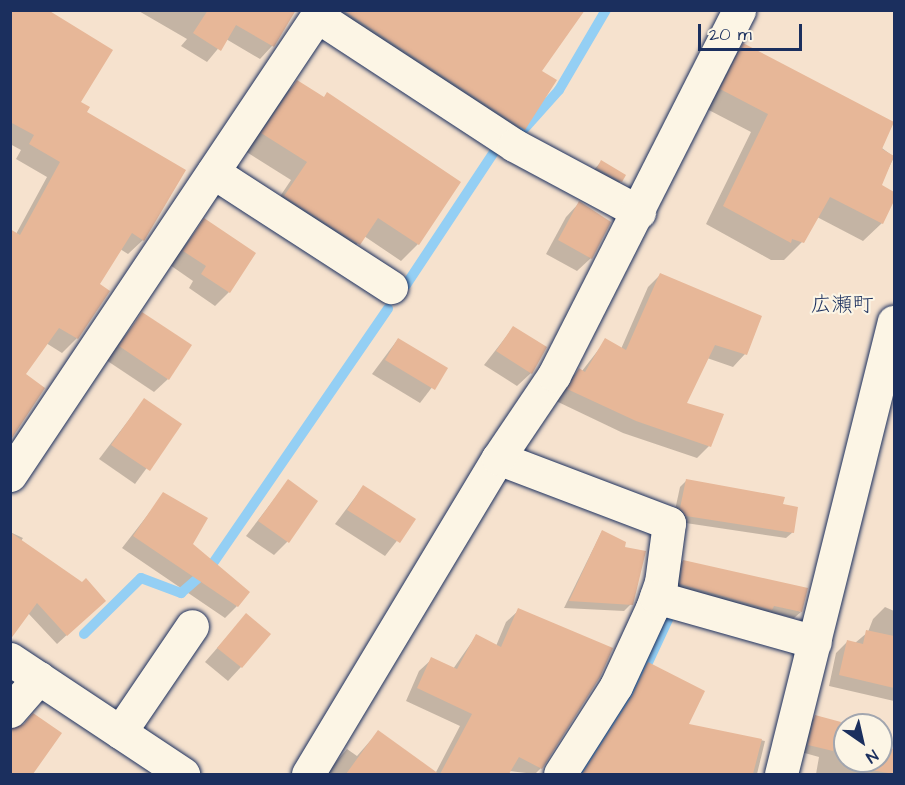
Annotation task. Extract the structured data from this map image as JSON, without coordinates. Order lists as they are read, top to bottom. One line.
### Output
{"districts":["広瀬町"],"scale_bar":"20 m","north":"bottom right"}
